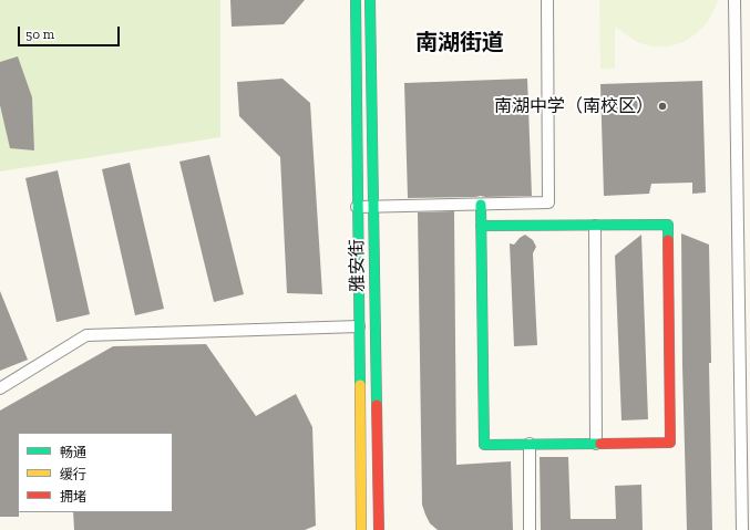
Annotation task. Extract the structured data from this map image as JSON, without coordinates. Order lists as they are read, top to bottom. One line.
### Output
{"streets":{"main road":["雅安街"]},"districts":["南湖街道"],"places":["南湖中学（南校区）"],"legend":["畅通","缓行","拥堵"],"scale_bar":"50 m"}
